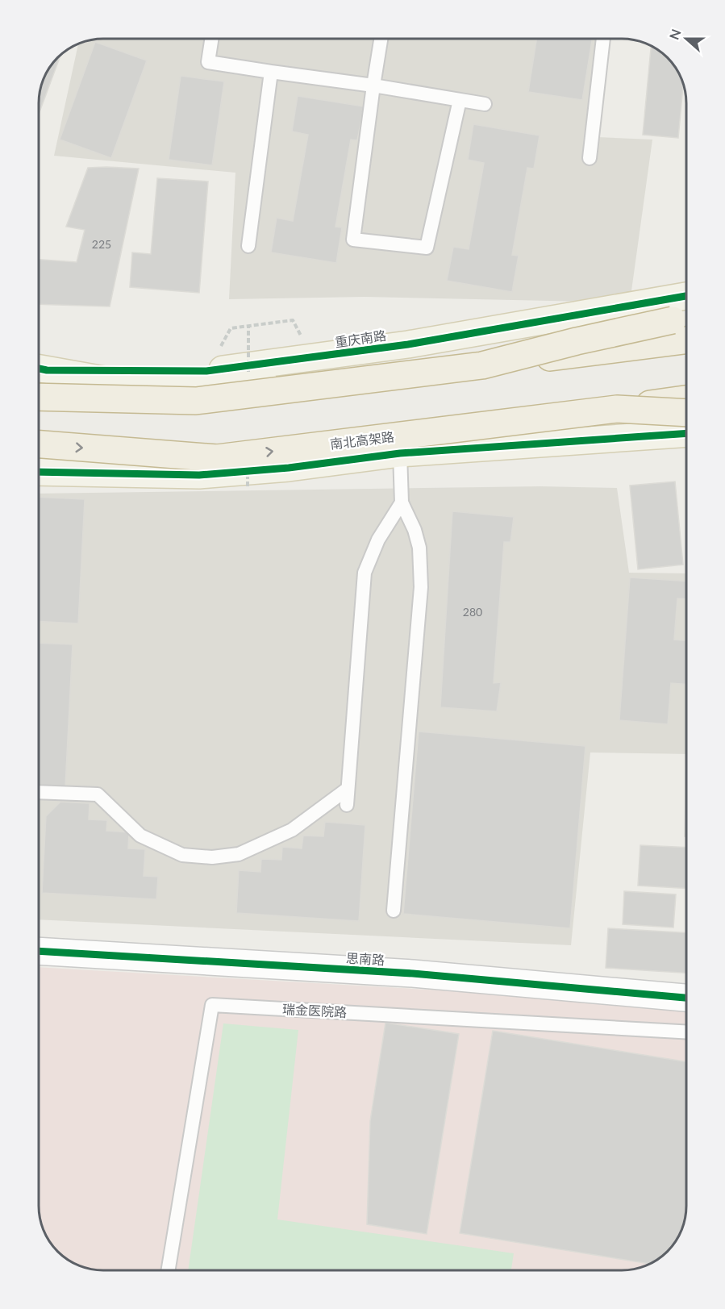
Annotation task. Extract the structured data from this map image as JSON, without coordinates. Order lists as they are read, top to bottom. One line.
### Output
{"streets":{"highway":["南北高架路"],"main road":["重庆南路"],"street":["思南路"],"lane":["瑞金医院路"]},"house_numbers":["225","280"],"north":"left"}
